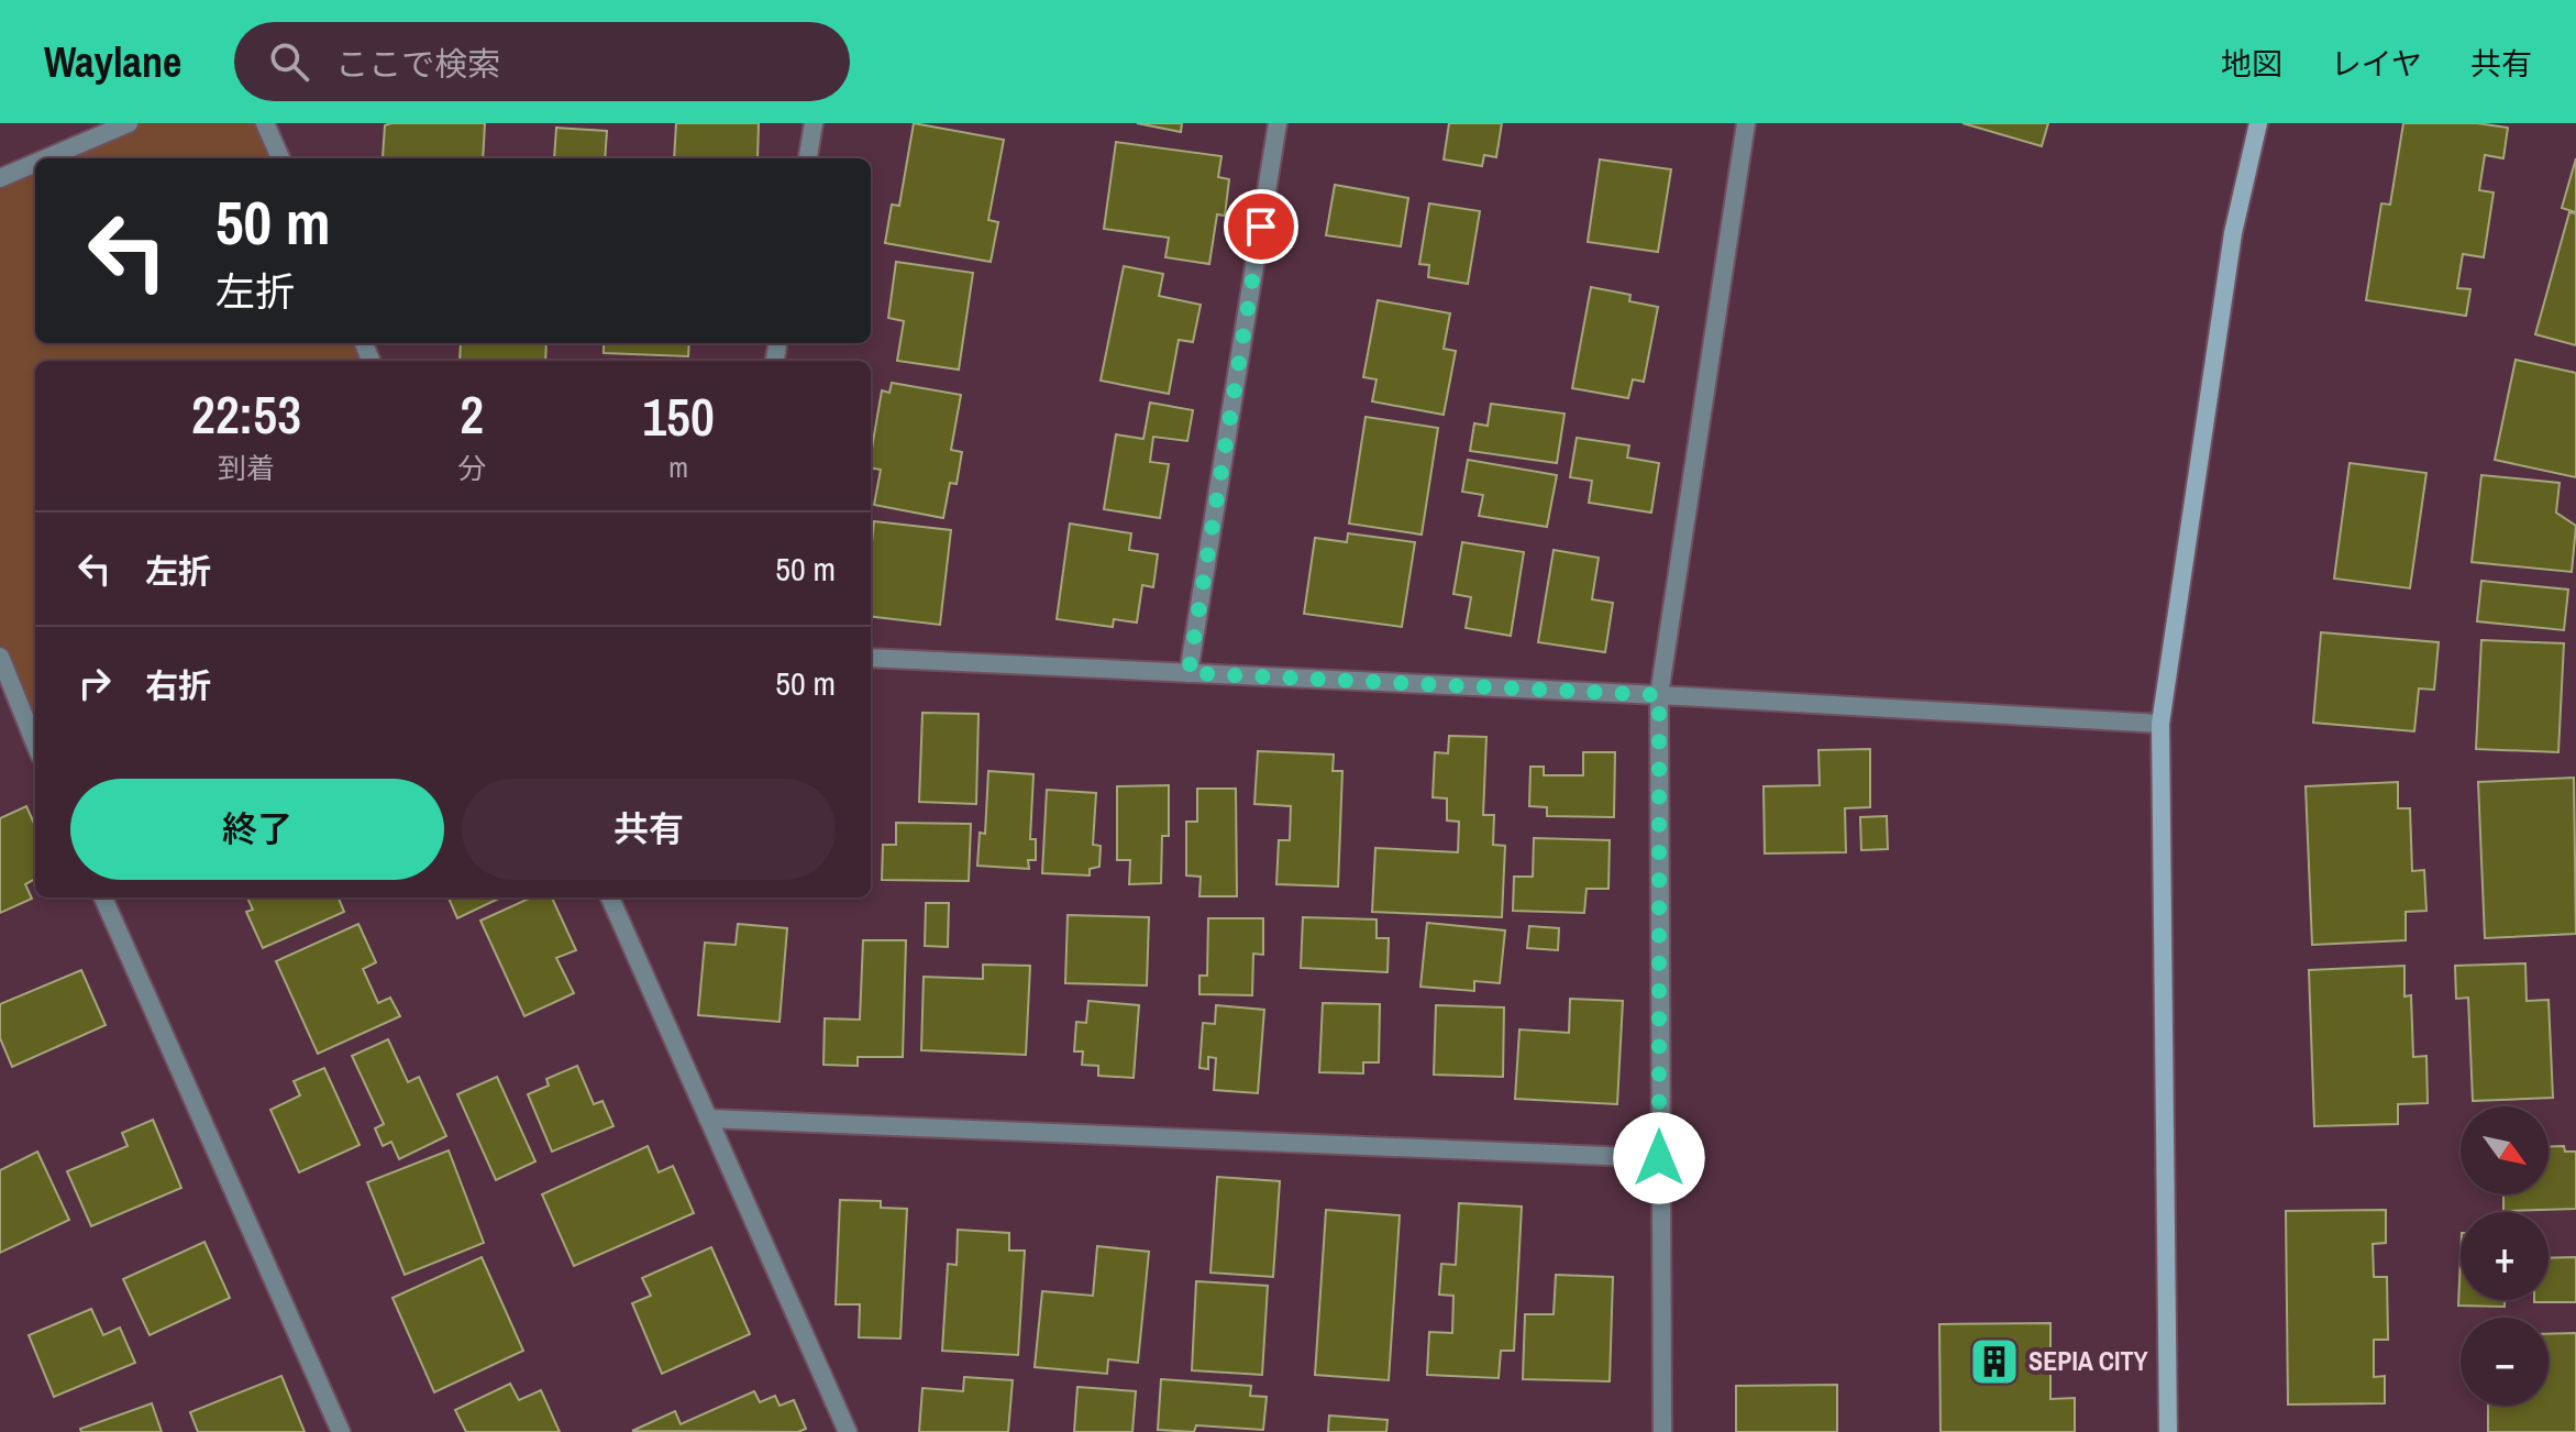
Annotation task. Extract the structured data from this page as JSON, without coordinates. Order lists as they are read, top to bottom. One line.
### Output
{"places":{"building":["SEPIA CITY"]},"north":"bottom right","page":{"header":"Waylane","search":"ここで検索","nav":["地図","レイヤ","共有"],"turn":["50 m","左折"],"eta":["22:53","到着","2","分","150","m"],"list":[{"name":"左折","value":"50 m"},{"name":"右折","value":"50 m"}],"buttons":["終了","共有"],"map_buttons":["+","−"]}}
